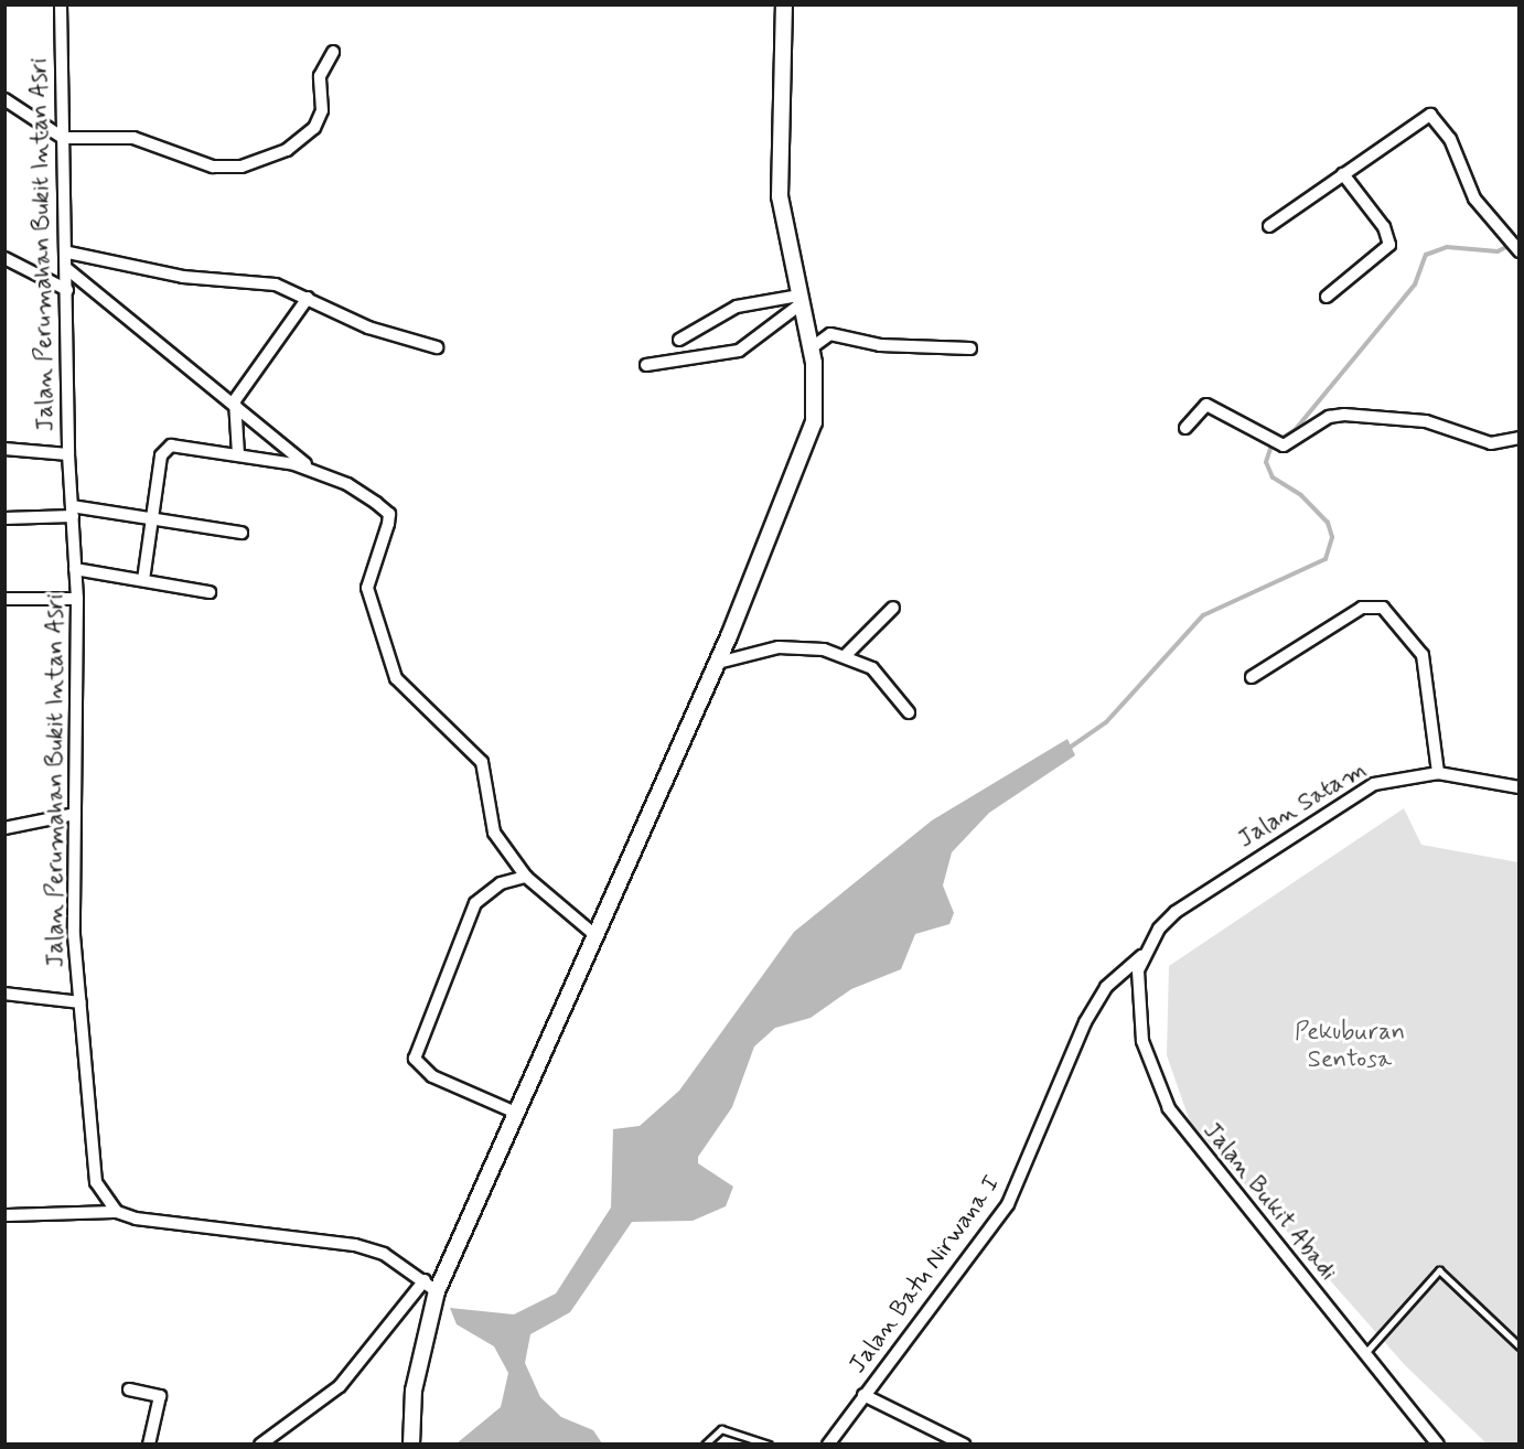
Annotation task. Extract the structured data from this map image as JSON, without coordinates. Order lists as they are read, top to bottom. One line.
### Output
{"streets":{"street":["Jalan Perumahan Bukit Intan Asri","Jalan Satam","Jalan Bukit Abadi","Jalan Batu Nirwana I"]},"crossings":[["Jalan Satam","Jalan Bukit Abadi"],["Jalan Satam","Jalan Batu Nirwana I"],["Jalan Bukit Abadi","Jalan Batu Nirwana I"]],"parks":["Pekuburan Sentosa"]}
